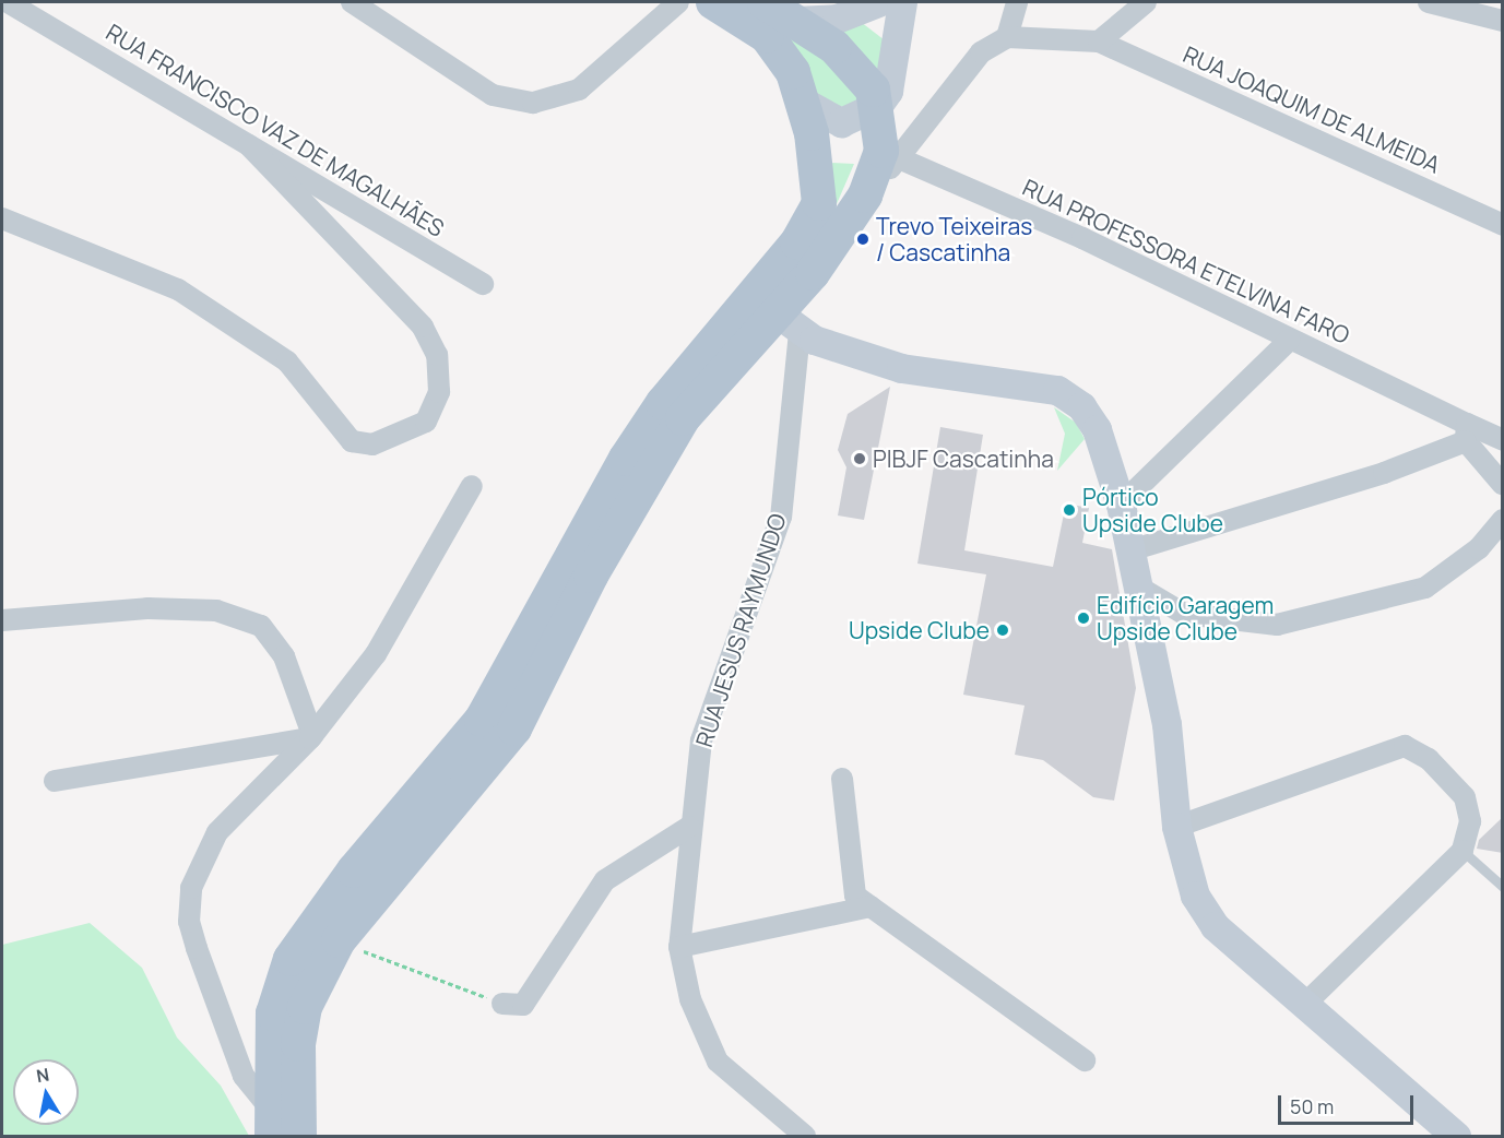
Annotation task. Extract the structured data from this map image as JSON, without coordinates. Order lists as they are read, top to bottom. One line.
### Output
{"streets":{"street":["RUA JOAQUIM DE ALMEIDA","RUA FRANCISCO VAZ DE MAGALHÃES","RUA PROFESSORA ETELVINA FARO","RUA JESUS RAYMUNDO"]},"places":["Trevo Teixeiras / Cascatinha","PIBJF Cascatinha","Pórtico Upside Clube","Edifício Garagem Upside Clube","Upside Clube"],"scale_bar":"50 m","north":"top"}
